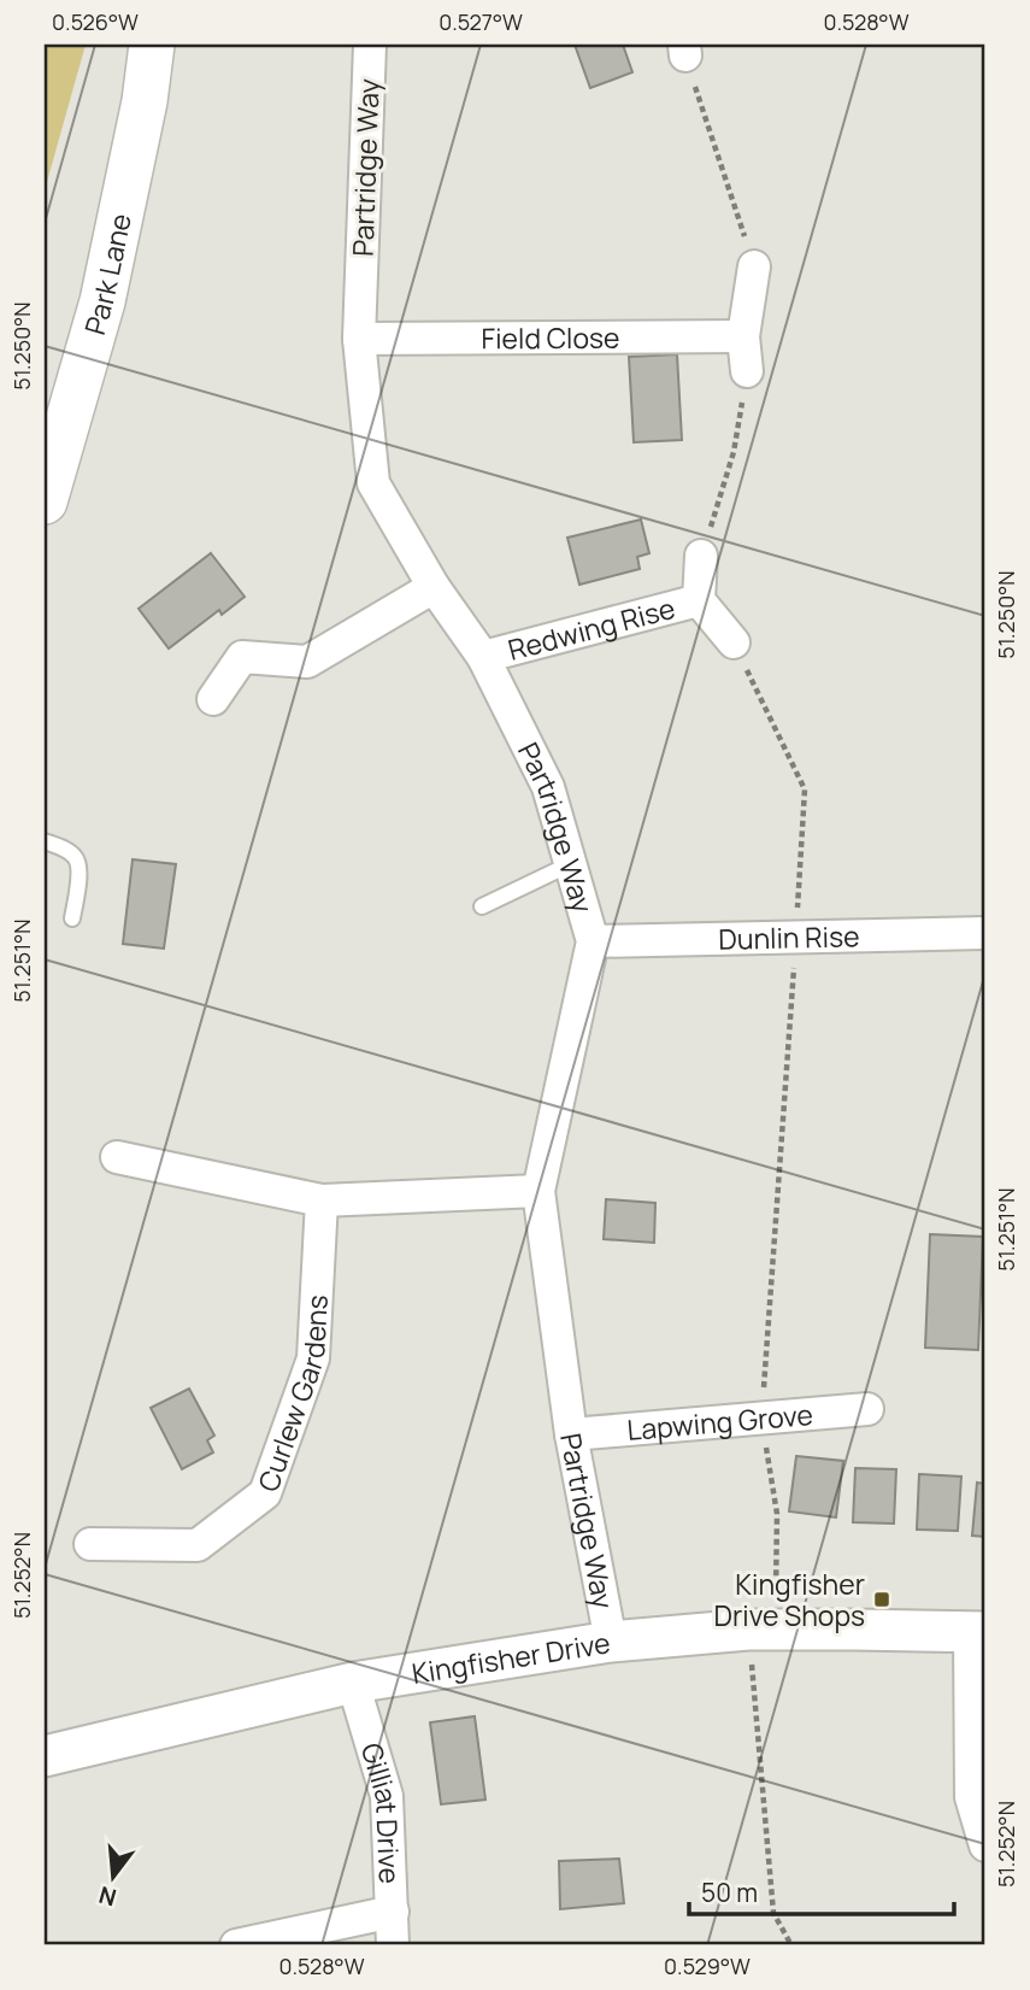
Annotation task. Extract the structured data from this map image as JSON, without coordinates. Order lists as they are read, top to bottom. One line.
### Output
{"streets":{"main road":["Park Lane"],"street":["Partridge Way","Field Close","Redwing Rise","Dunlin Rise","Curlew Gardens","Lapwing Grove","Kingfisher Drive","Gilliat Drive"]},"crossings":[["Partridge Way","Field Close"],["Partridge Way","Redwing Rise"],["Partridge Way","Dunlin Rise"],["Partridge Way","Lapwing Grove"],["Partridge Way","Kingfisher Drive"],["Kingfisher Drive","Gilliat Drive"]],"places":{"transit":["Kingfisher Drive Shops"]},"scale_bar":"50 m","north":"bottom","coordinates":["0.526°W","0.527°W","0.528°W","51.250°N","51.251°N","51.252°N","0.529°W"]}
